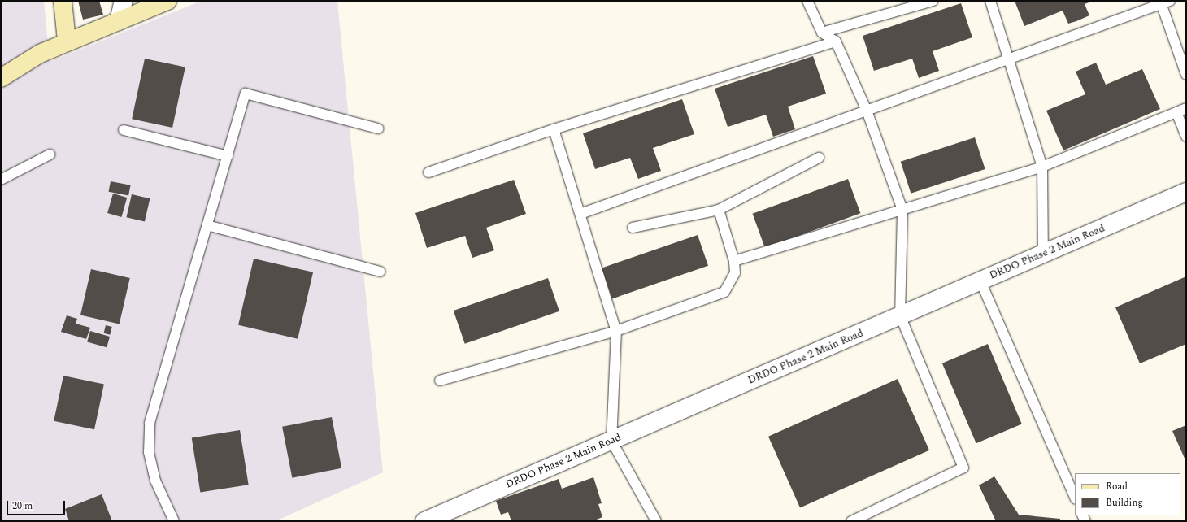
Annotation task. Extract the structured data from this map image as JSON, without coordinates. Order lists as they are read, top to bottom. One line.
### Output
{"streets":{"street":["DRDO Phase 2 Main Road"]},"legend":["Road","Building"],"scale_bar":"20 m"}
